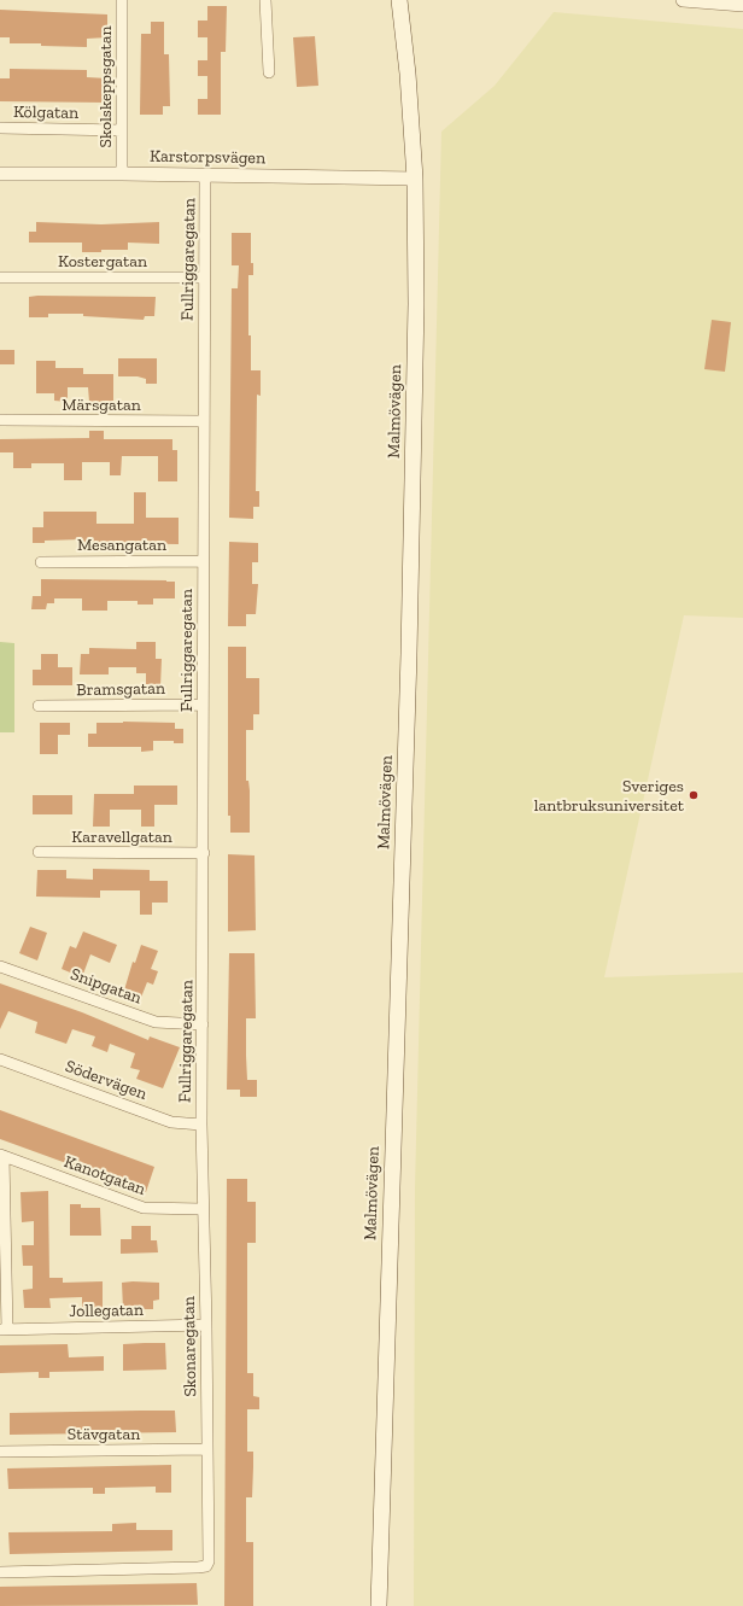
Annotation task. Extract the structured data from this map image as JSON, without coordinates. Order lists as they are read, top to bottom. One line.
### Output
{"streets":{"main road":["Malmövägen"],"street":["Skolskeppsgatan","Kölgatan","Karstorpsvägen","Fullriggaregatan","Kostergatan","Märsgatan","Mesangatan","Bramsgatan","Karavellgatan","Snipgatan","Södervägen","Kanotgatan","Jollegatan","Skonaregatan","Stävgatan"]},"crossings":[["Skolskeppsgatan","Kölgatan"],["Skolskeppsgatan","Karstorpsvägen"],["Karstorpsvägen","Fullriggaregatan"],["Karstorpsvägen","Malmövägen"],["Fullriggaregatan","Kostergatan"],["Fullriggaregatan","Märsgatan"],["Fullriggaregatan","Mesangatan"],["Fullriggaregatan","Bramsgatan"],["Fullriggaregatan","Karavellgatan"],["Fullriggaregatan","Snipgatan"],["Fullriggaregatan","Södervägen"],["Fullriggaregatan","Skonaregatan"],["Södervägen","Skonaregatan"],["Kanotgatan","Jollegatan"],["Kanotgatan","Skonaregatan"],["Jollegatan","Skonaregatan"],["Skonaregatan","Stävgatan"]],"places":["Sveriges lantbruksuniversitet"]}
